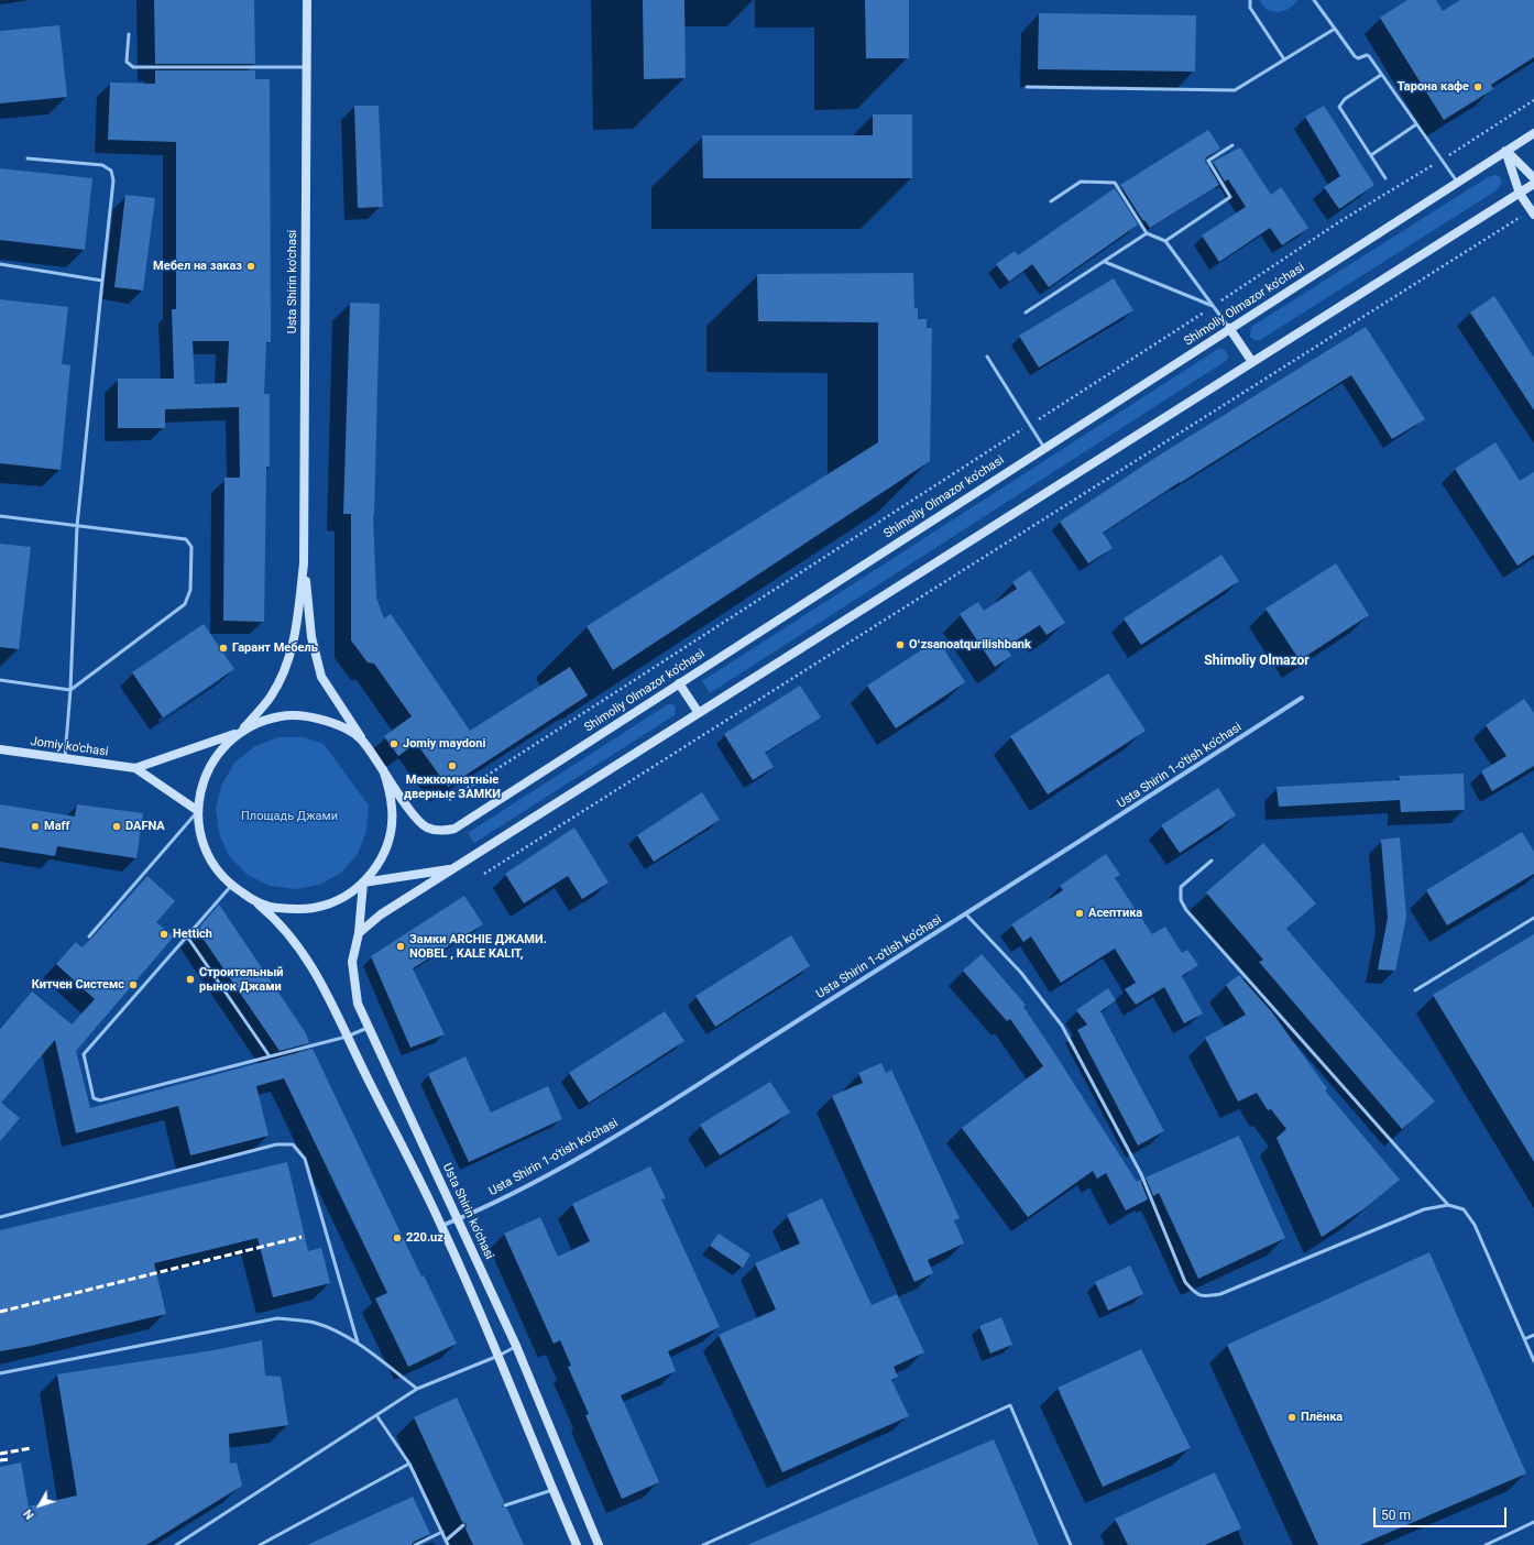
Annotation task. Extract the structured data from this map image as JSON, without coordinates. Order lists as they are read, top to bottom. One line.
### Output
{"streets":{"main road":["Usta Shirin ko'chasi","Shimoliy Olmazor ko'chasi","Jomiy ko'chasi"],"street":["Usta Shirin 1-o'tish ko'chasi"]},"crossings":[["Usta Shirin ko'chasi","Usta Shirin 1-o'tish ko'chasi"]],"districts":["Shimoliy Olmazor"],"parks":["Площадь Джами"],"places":["Тарона кафе","Мебел на заказ","Oʻzsanoatqurilishbank","Гарант Мебель","Jomiy maydoni","Межкомнатные дверные ЗАМКИ","Maff","DAFNA","Асептика","Hettich","Замки ARCHIE ДЖАМИ. NOBEL , KALE KALIT,","Строительный рынок Джами","Китчен Системс","220.uz","Плёнка"],"scale_bar":"50 m","north":"bottom left"}
